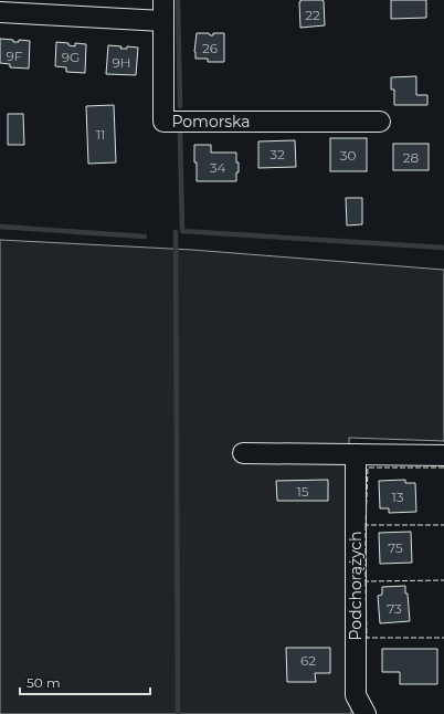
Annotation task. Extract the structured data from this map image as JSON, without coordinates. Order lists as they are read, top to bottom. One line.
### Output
{"streets":{"street":["Pomorska","Podchorążych"]},"house_numbers":["22","26","9F","9G","9H","11","32","30","28","34","15","13","75","73","62"],"scale_bar":"50 m"}
